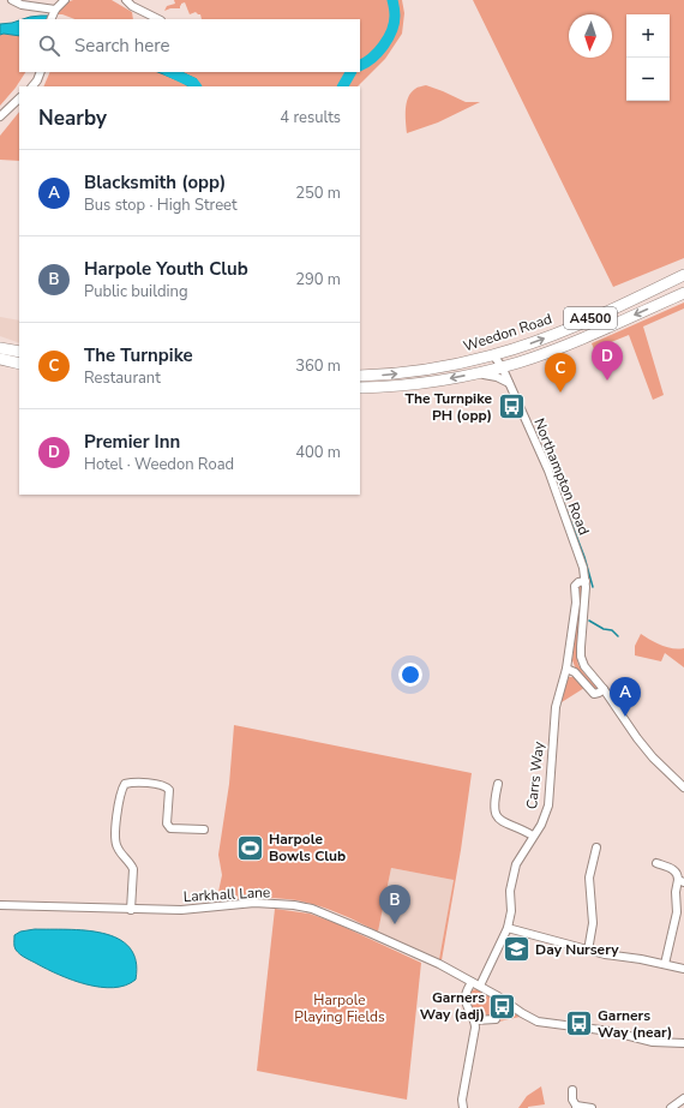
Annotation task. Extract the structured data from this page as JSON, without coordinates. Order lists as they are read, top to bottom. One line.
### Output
{"streets":{"highway":["A4500","Weedon Road"],"street":["Northampton Road","Carrs Way","Larkhall Lane"]},"crossings":[["Weedon Road","Northampton Road"],["Northampton Road","Carrs Way"],["Carrs Way","Larkhall Lane"]],"parks":["Harpole Playing Fields"],"places":{"bus stop":["The Turnpike PH (opp)","Garners Way (adj)","Garners Way (near)"],"sports":["Harpole Bowls Club"],"school or university":["Day Nursery"]},"north":"bottom","page":{"map_buttons":["+","−"],"search":"Search here","heading":["Nearby","4 results"],"list":[{"mark":"A","name":"Blacksmith (opp)","note":"Bus stop · High Street","value":"250 m"},{"mark":"B","name":"Harpole Youth Club","note":"Public building","value":"290 m"},{"mark":"C","name":"The Turnpike","note":"Restaurant","value":"360 m"},{"mark":"D","name":"Premier Inn","note":"Hotel · Weedon Road","value":"400 m"}],"pins":["D","C","A","B"]}}
